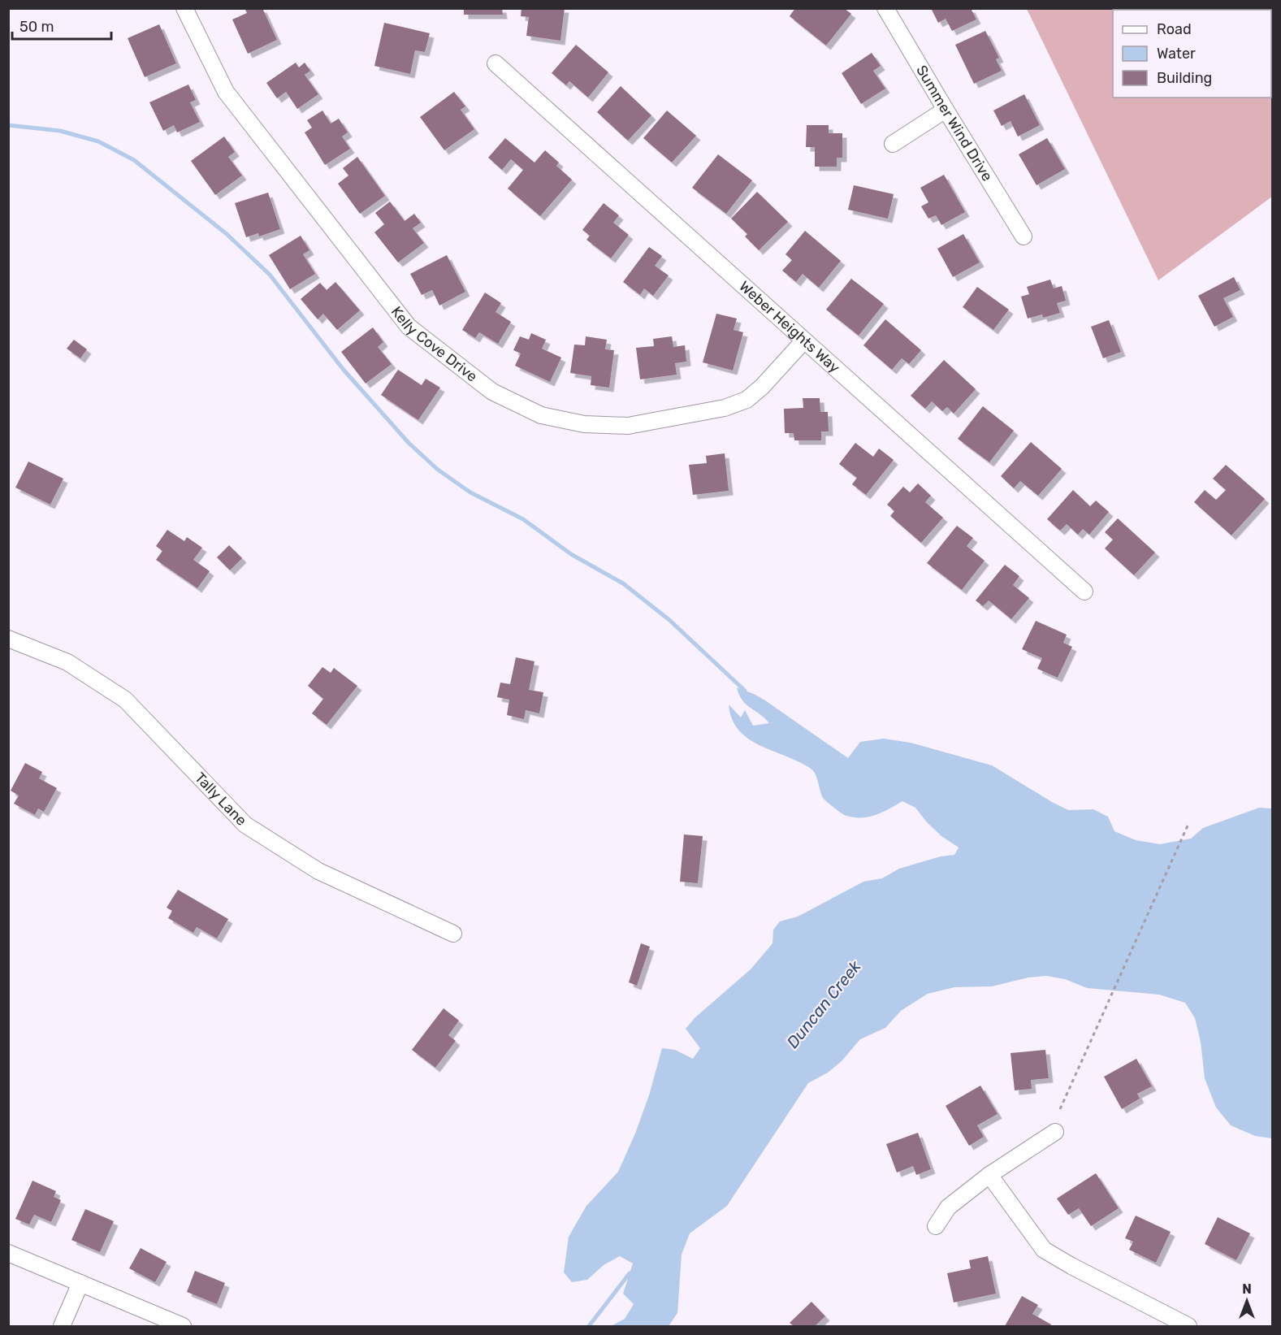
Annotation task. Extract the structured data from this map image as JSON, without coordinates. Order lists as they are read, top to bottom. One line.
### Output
{"streets":{"street":["Summer Wind Drive","Weber Heights Way","Kelly Cove Drive","Tally Lane"]},"crossings":[["Weber Heights Way","Kelly Cove Drive"]],"water":["Duncan Creek"],"legend":["Road","Water","Building"],"scale_bar":"50 m","north":"top"}
